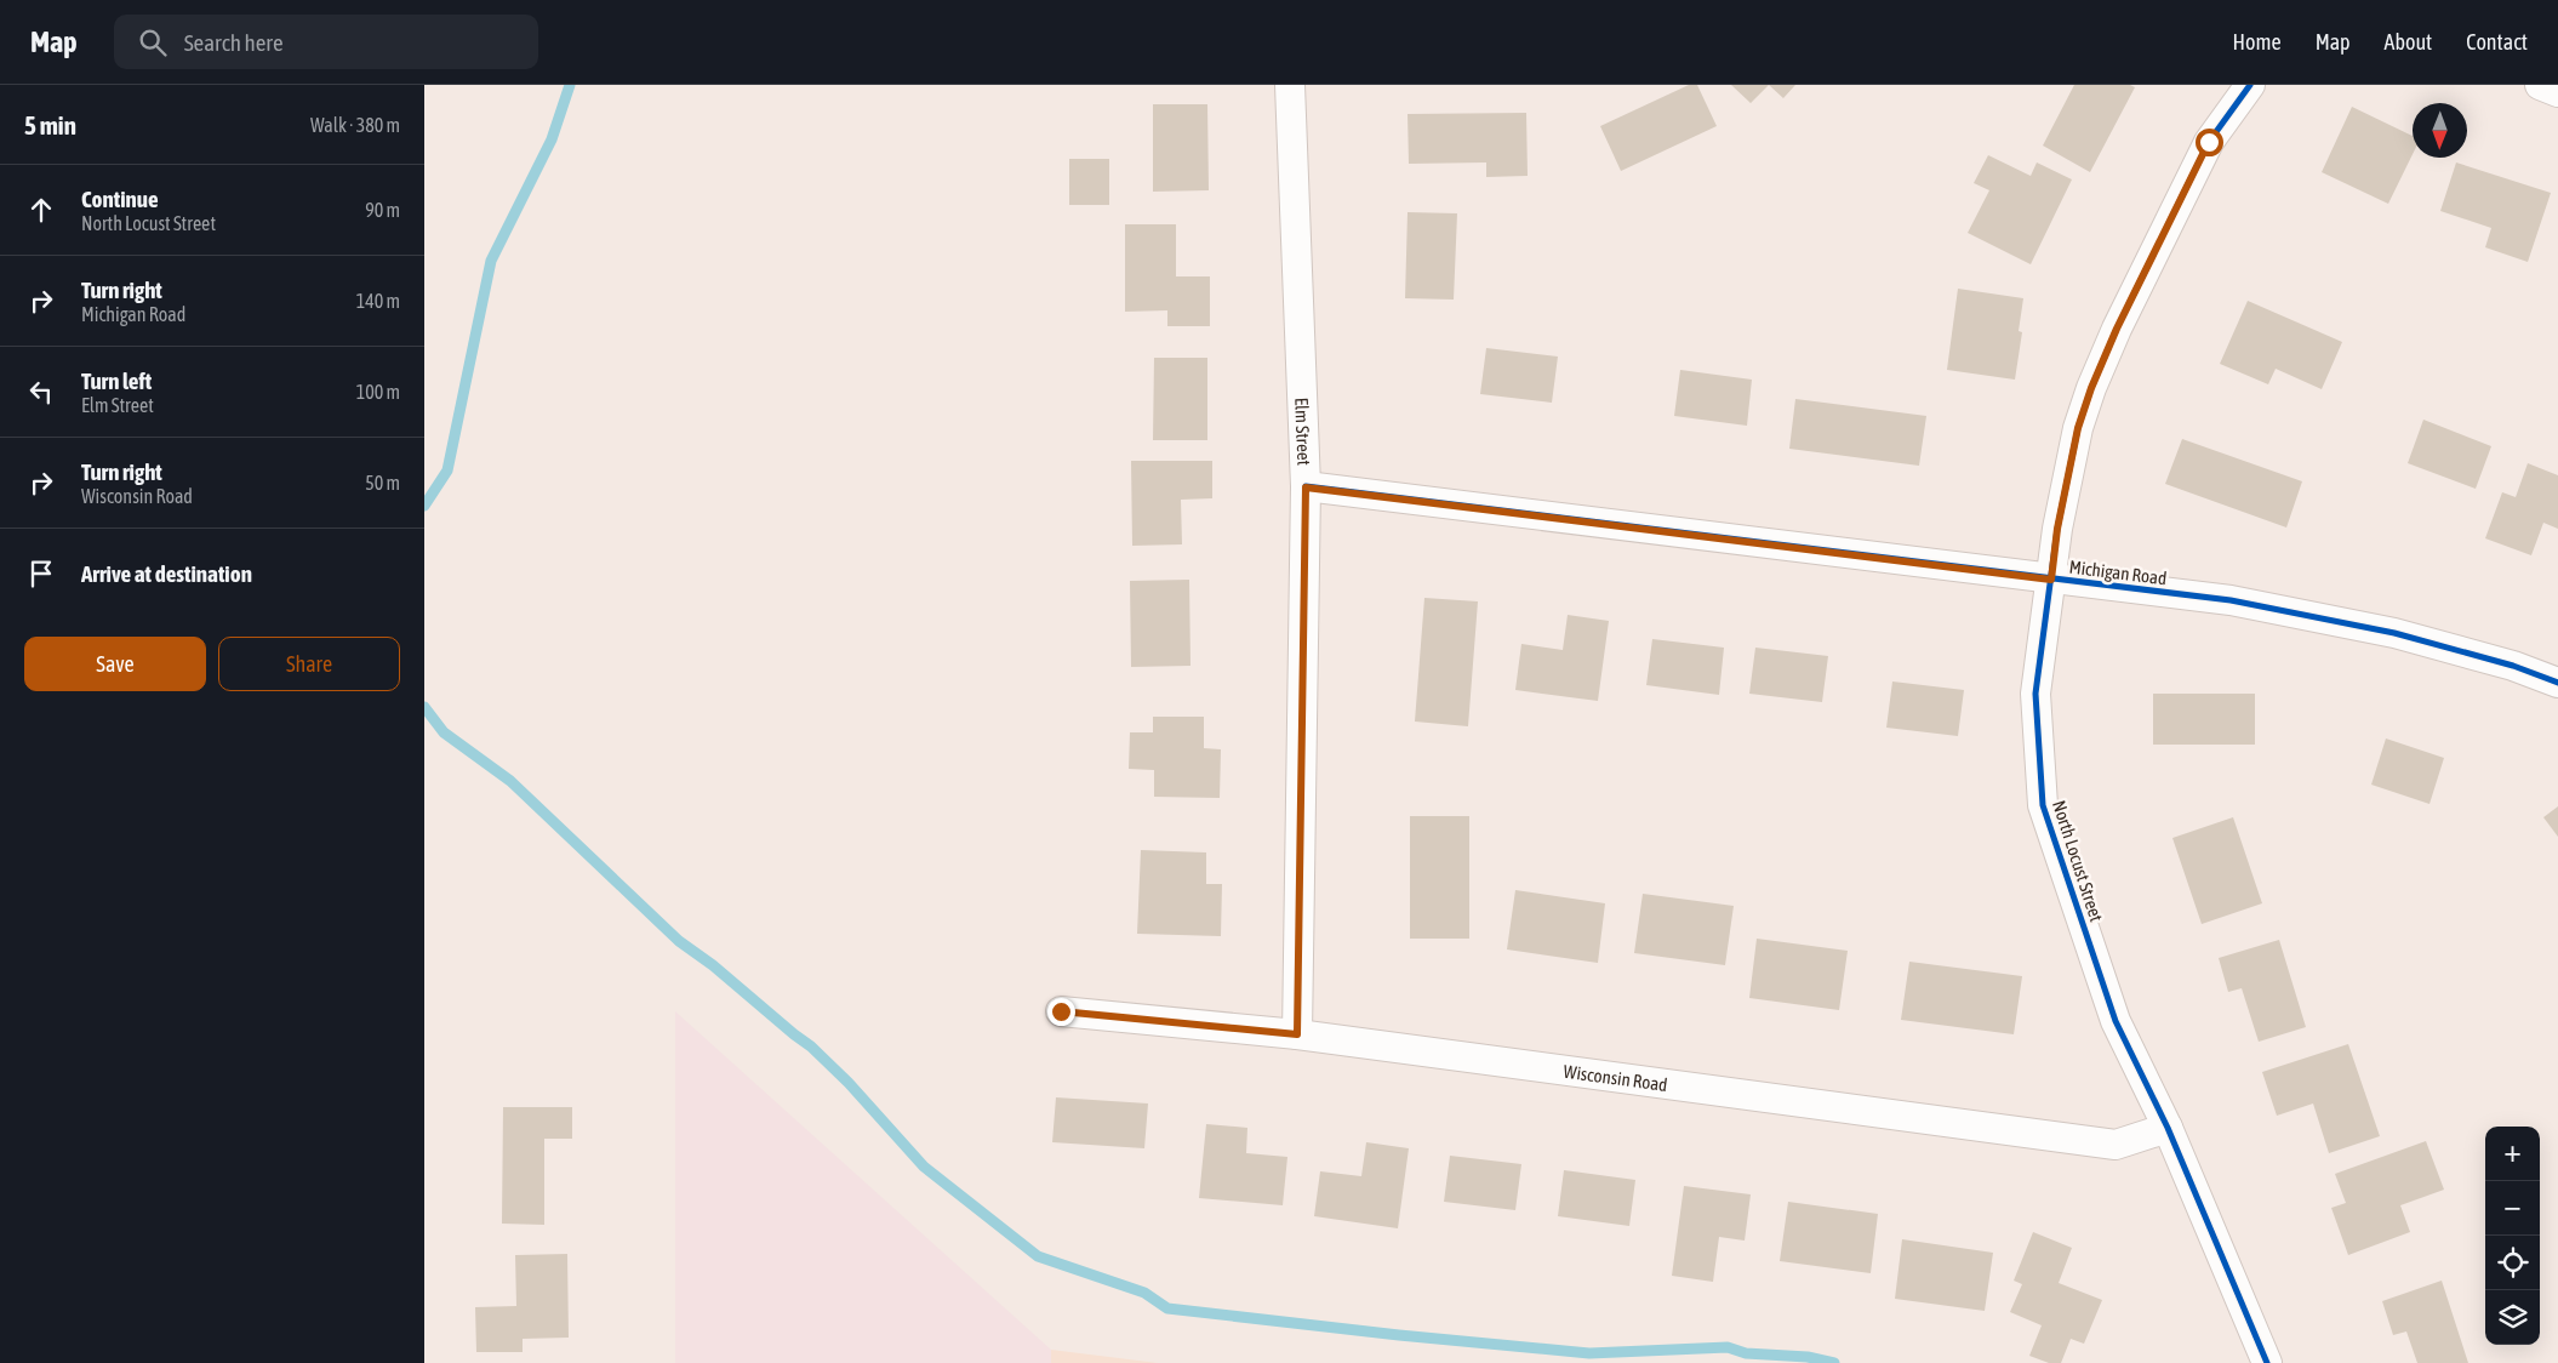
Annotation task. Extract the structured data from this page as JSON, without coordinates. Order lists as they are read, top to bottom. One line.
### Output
{"streets":{"street":["Elm Street","Michigan Road","North Locust Street","Wisconsin Road"]},"crossings":[["Elm Street","Michigan Road"],["Elm Street","Wisconsin Road"],["Michigan Road","North Locust Street"],["North Locust Street","Wisconsin Road"]],"north":"bottom","page":{"header":"Map","search":"Search here","nav":["Home","Map","About","Contact"],"heading":["5 min","Walk · 380 m"],"list":[["Continue","North Locust Street","90 m"],["Turn right","Michigan Road","140 m"],["Turn left","Elm Street","100 m"],["Turn right","Wisconsin Road","50 m"],"Arrive at destination"],"buttons":["Save","Share"],"map_buttons":["+","−"]}}
